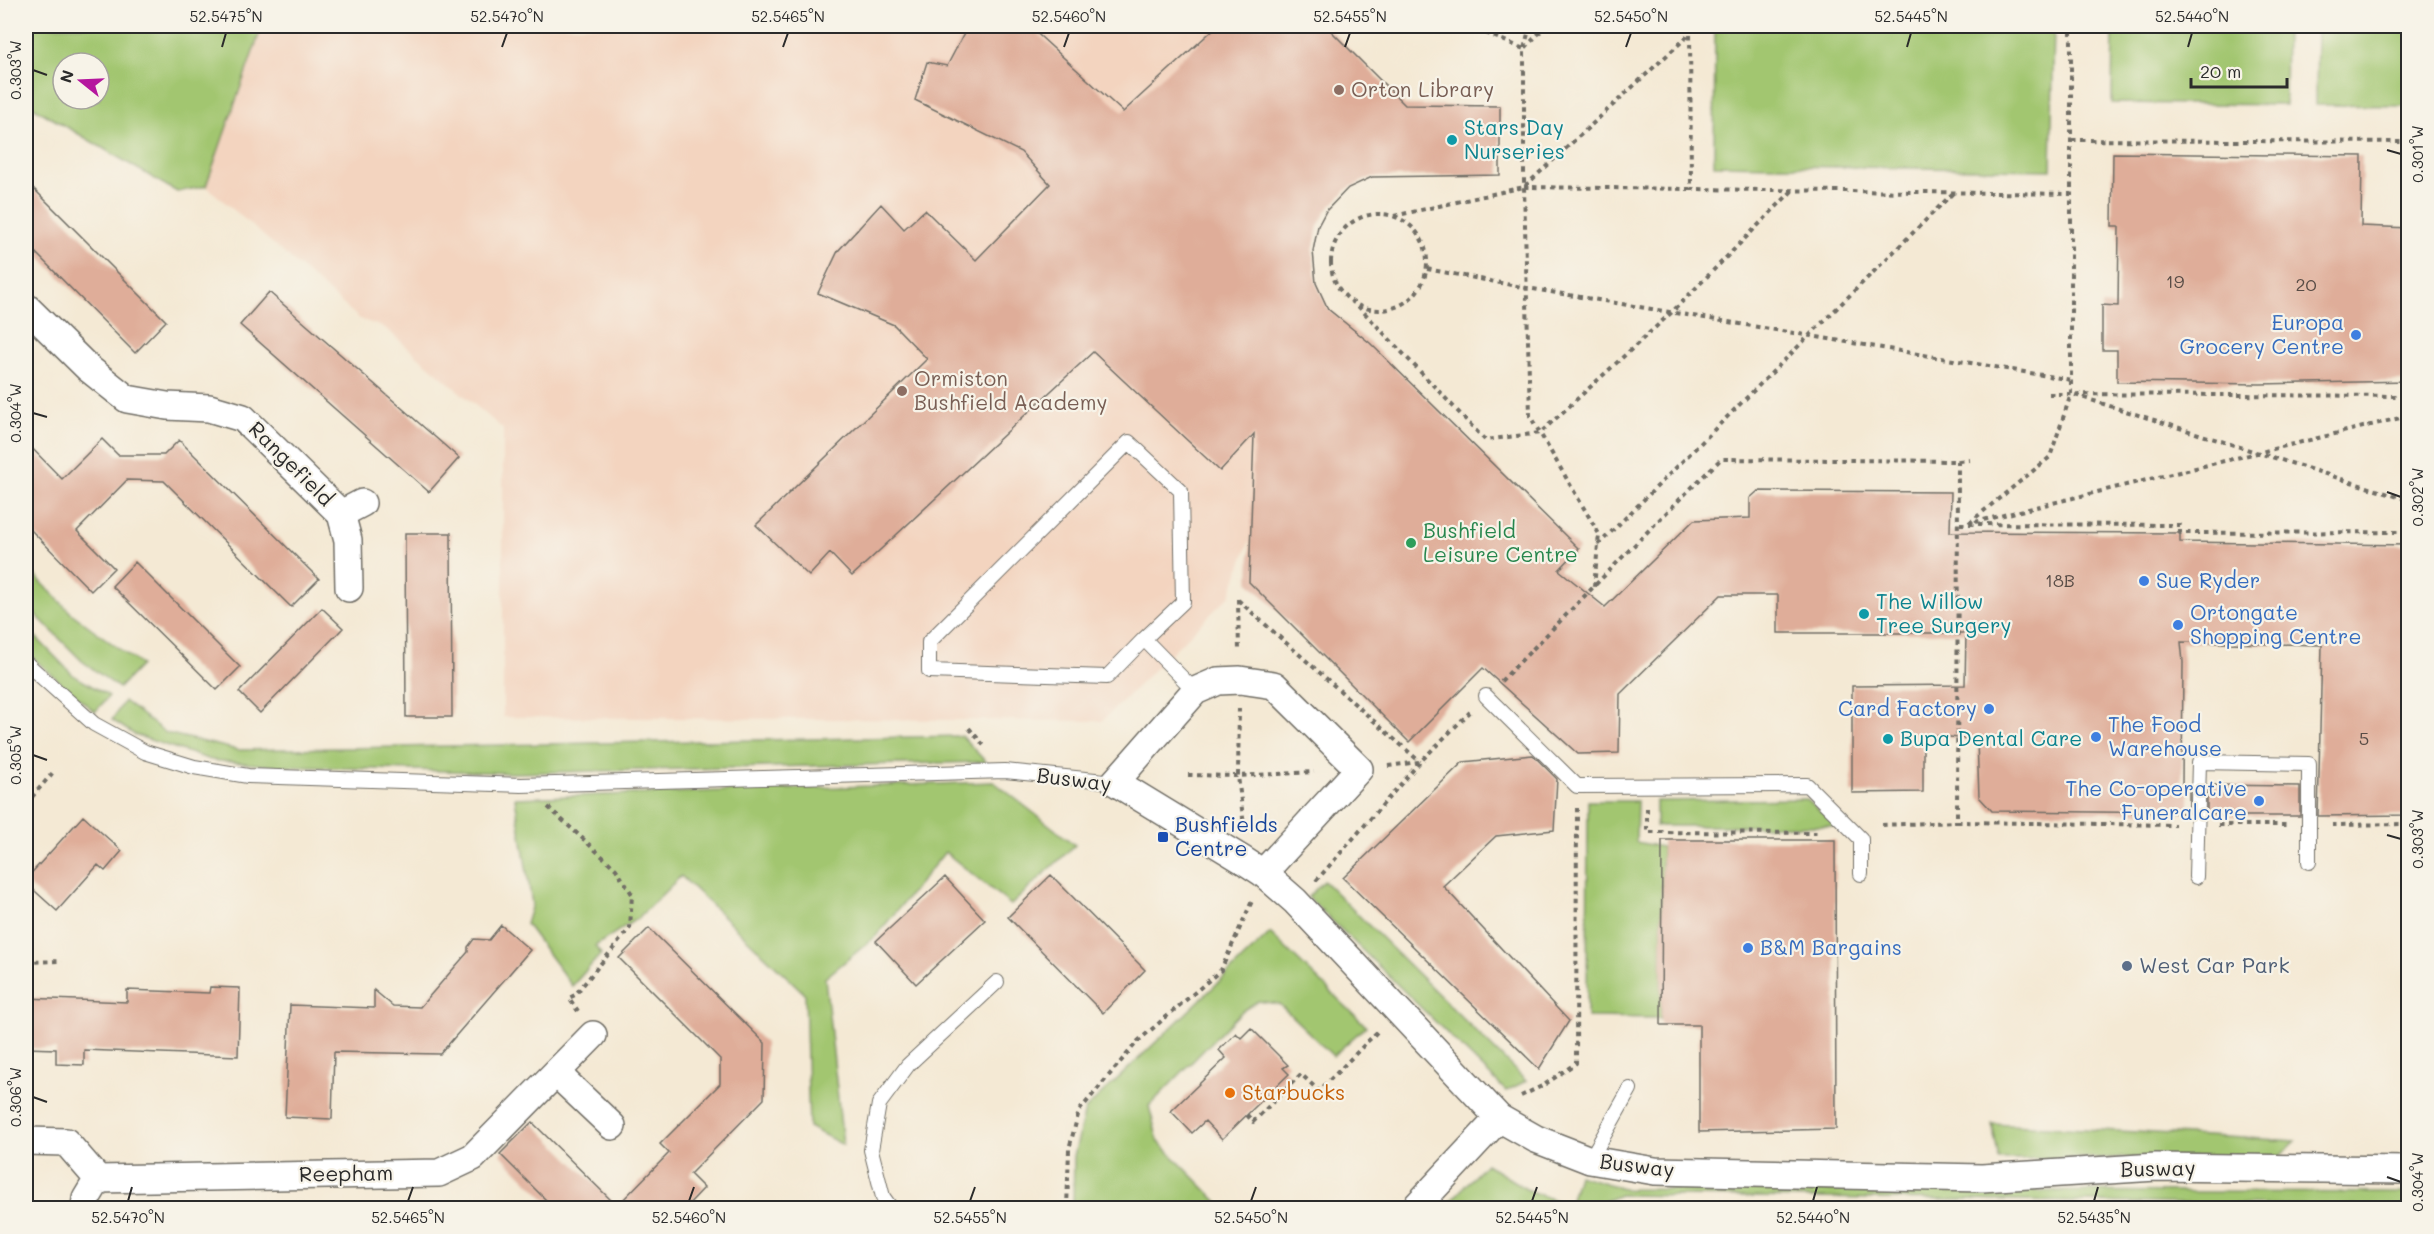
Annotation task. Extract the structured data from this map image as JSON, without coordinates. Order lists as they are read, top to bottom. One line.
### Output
{"streets":{"street":["Rangefield","Busway","Reepham"]},"places":{"other":["Orton Library","Stars Day Nurseries","Europa Grocery Centre","Ormiston Bushfield Academy","Bushfield Leisure Centre","Sue Ryder","The Willow Tree Surgery","Ortongate Shopping Centre","Card Factory","The Food Warehouse","Bupa Dental Care","The Co-operative Funeralcare","B&M Bargains","West Car Park","Starbucks"],"transit":["Bushfields Centre"]},"house_numbers":["19","20","18B","5"],"scale_bar":"20 m","north":"left","coordinates":["52.5475°N","52.5470°N","52.5465°N","52.5460°N","52.5455°N","52.5450°N","52.5445°N","52.5440°N","0.303°W","0.301°W","0.304°W","0.302°W","0.305°W","0.306°W","52.5435°N"]}
